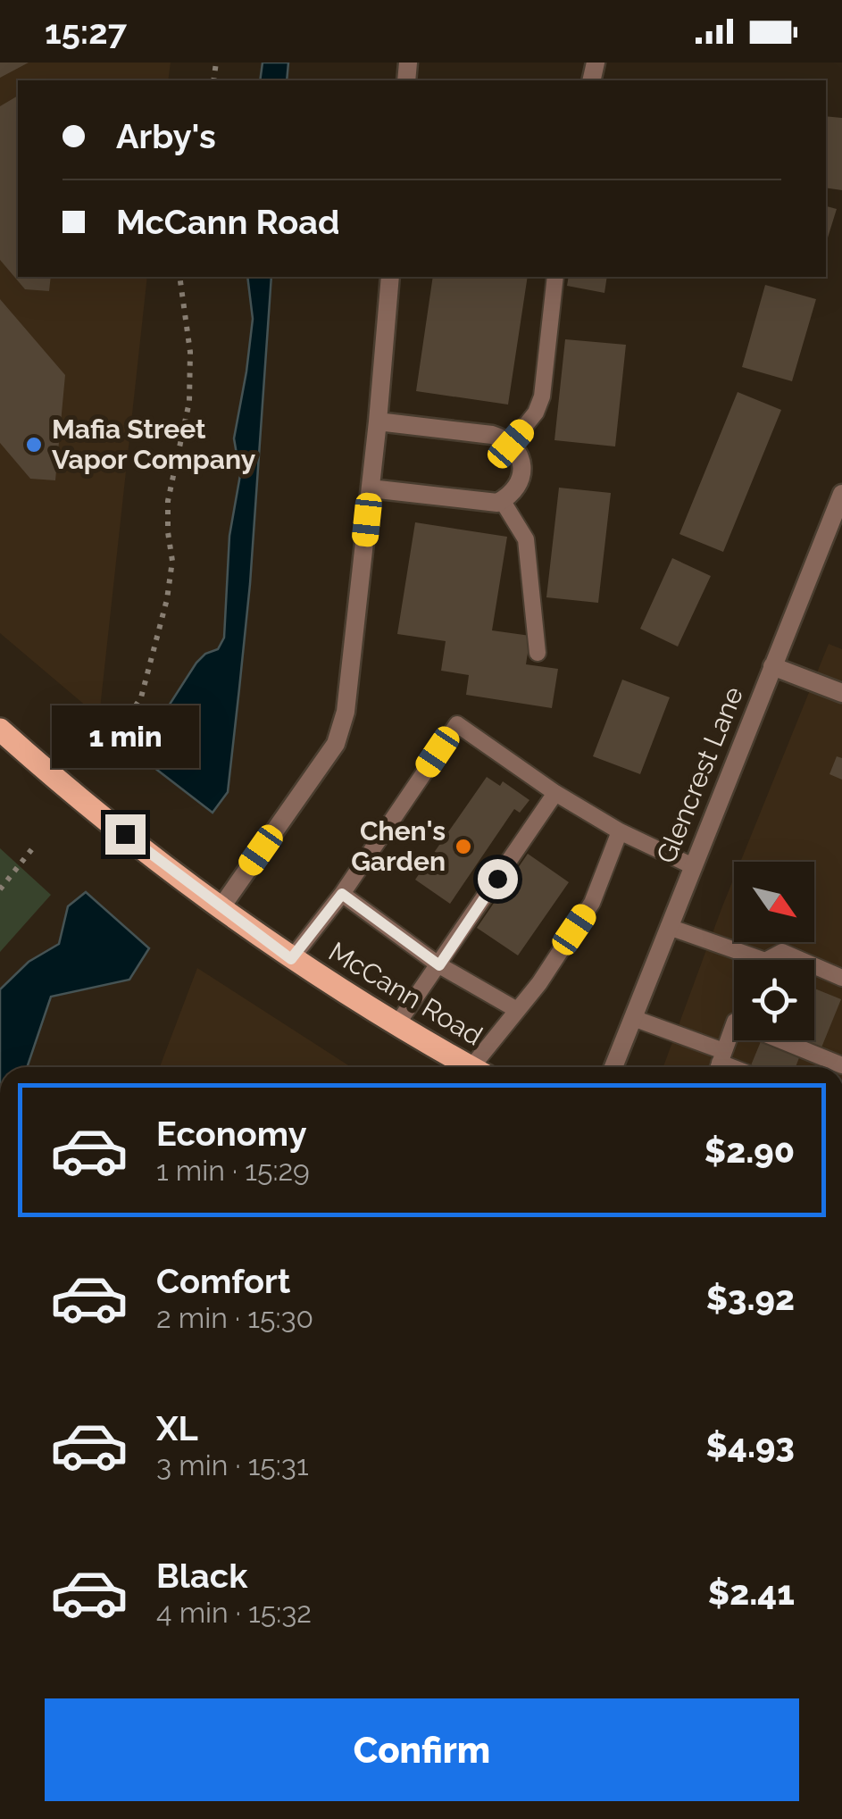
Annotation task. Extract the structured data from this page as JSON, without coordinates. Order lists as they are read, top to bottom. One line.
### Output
{"streets":{"main road":["McCann Road"],"street":["Glencrest Lane"]},"places":["Mafia Street Vapor Company","Chen's Garden"],"north":"bottom right","page":{"status":"15:27","banner":["Arby's","McCann Road"],"bubble":"1 min","list":[{"name":"Economy","note":"1 min · 15:29","value":"$2.90"},{"name":"Comfort","note":"2 min · 15:30","value":"$3.92"},{"name":"XL","note":"3 min · 15:31","value":"$4.93"},{"name":"Black","note":"4 min · 15:32","value":"$2.41"}],"buttons":"Confirm"}}
